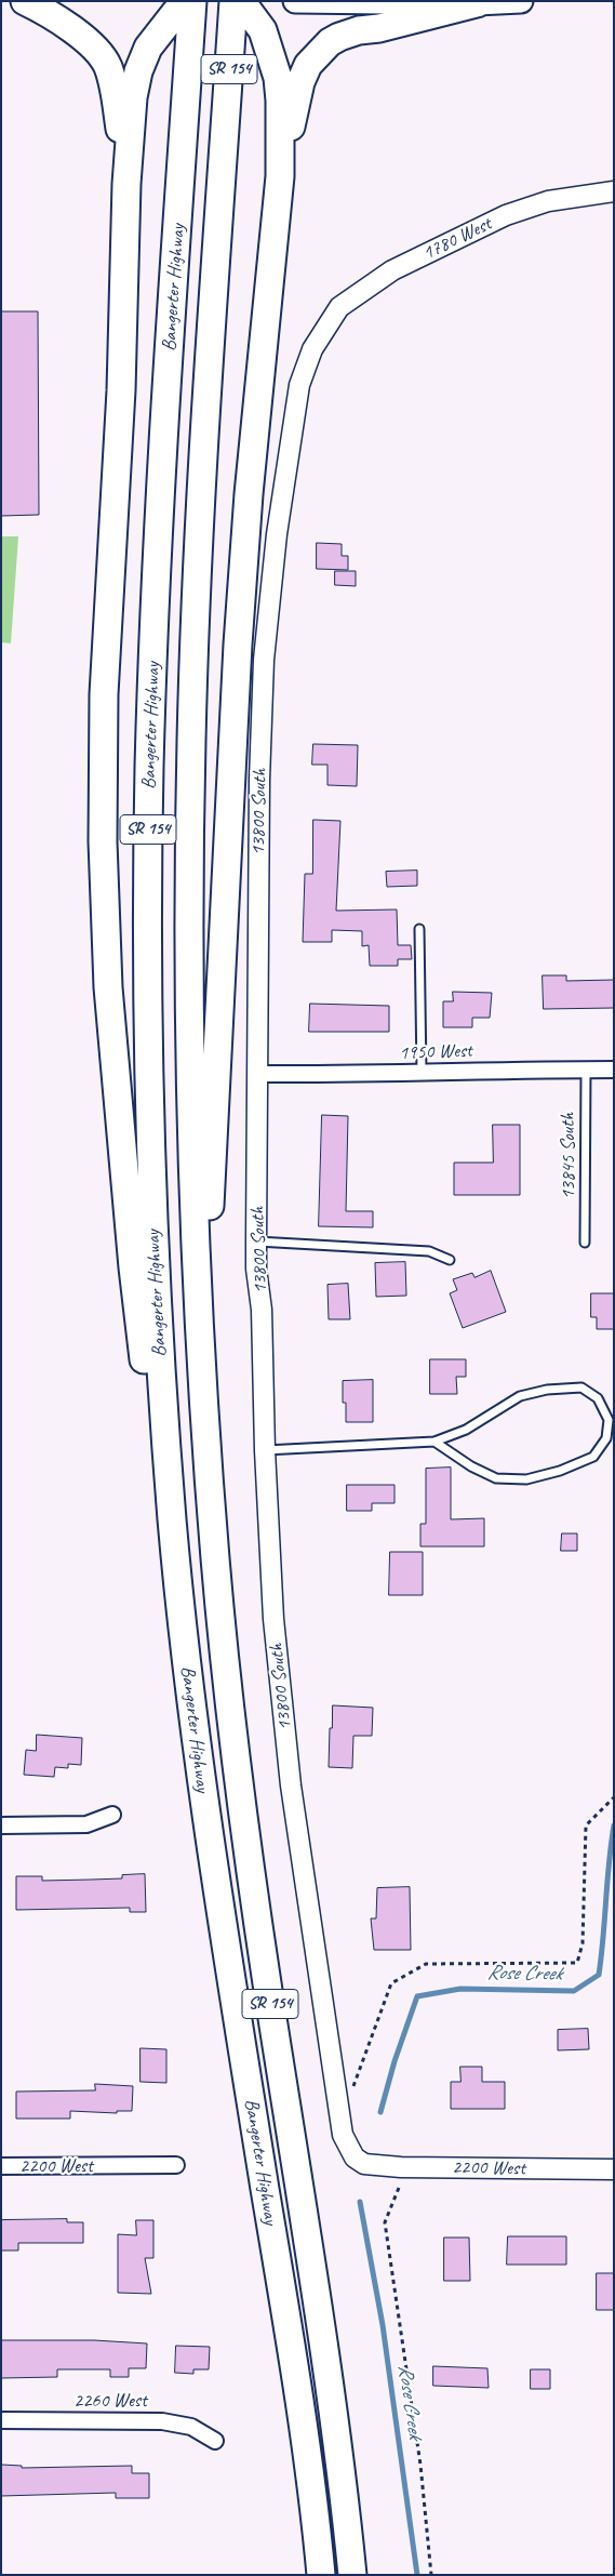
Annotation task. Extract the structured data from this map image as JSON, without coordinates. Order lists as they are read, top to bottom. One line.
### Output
{"streets":{"highway":["SR 154","Bangerter Highway"],"street":["1780 West","13800 South","1950 West","2200 West","2260 West"],"lane":["13845 South"]},"crossings":[["1780 West","13800 South"],["13800 South","1950 West"],["13800 South","2200 West"],["1950 West","13845 South"]],"water":["Rose Creek"]}
